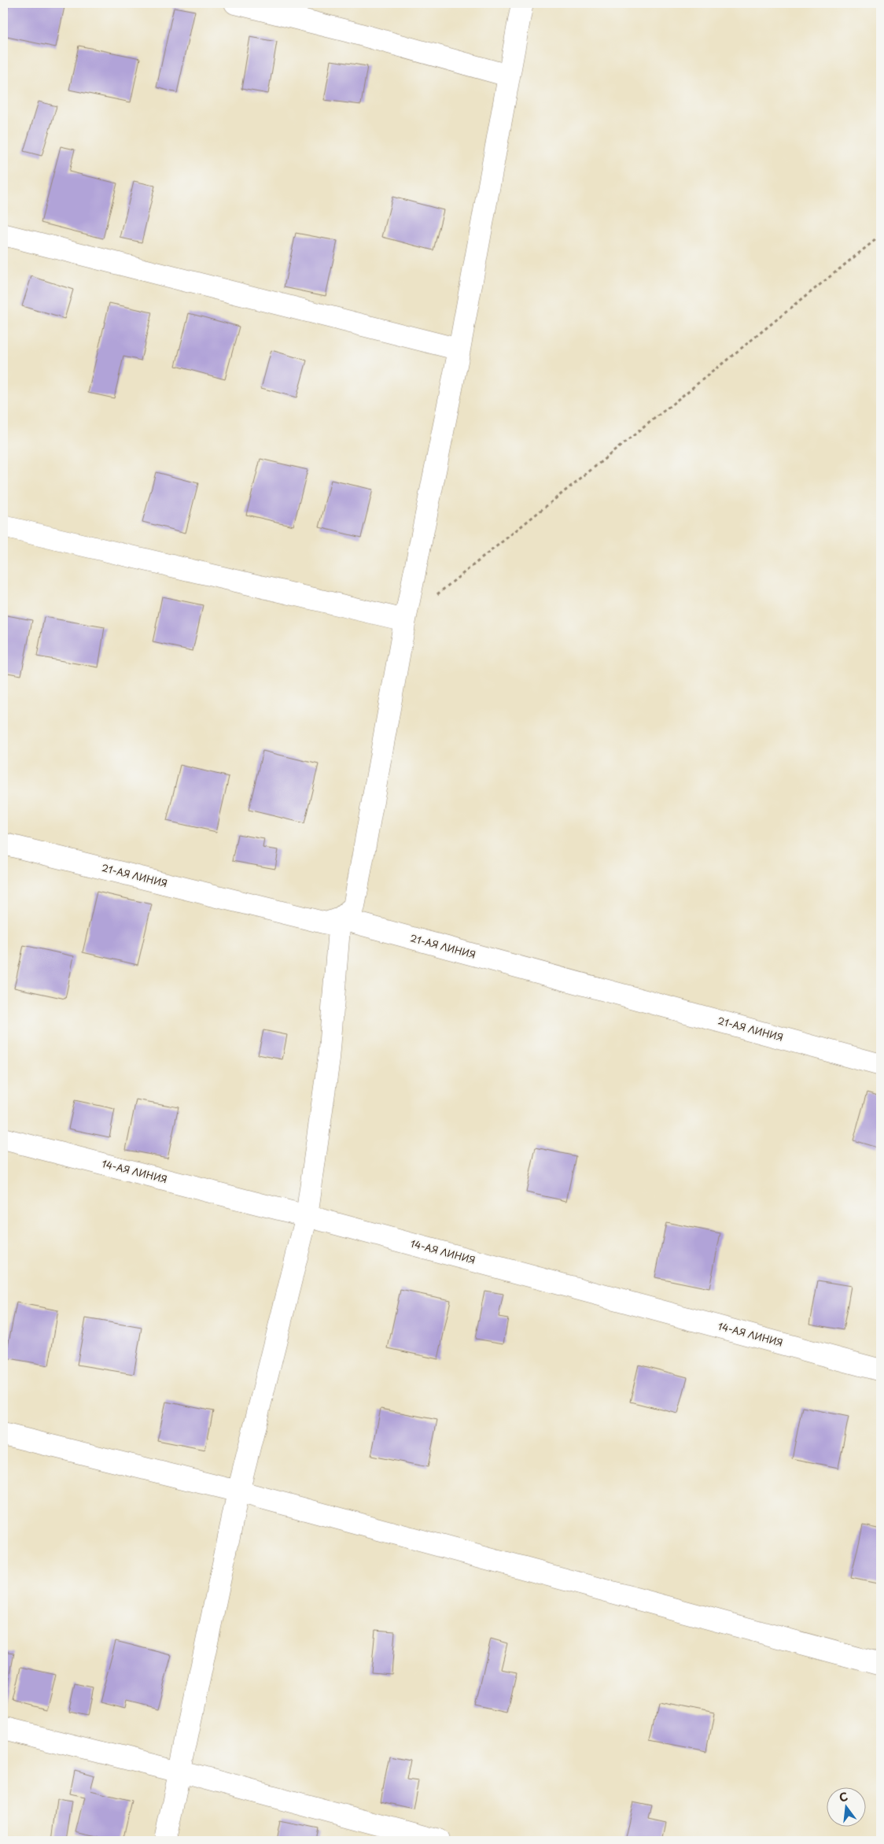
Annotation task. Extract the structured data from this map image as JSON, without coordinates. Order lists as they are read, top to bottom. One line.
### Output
{"streets":{"street":["21-АЯ ЛИНИЯ","14-АЯ ЛИНИЯ"]},"north":"top"}
